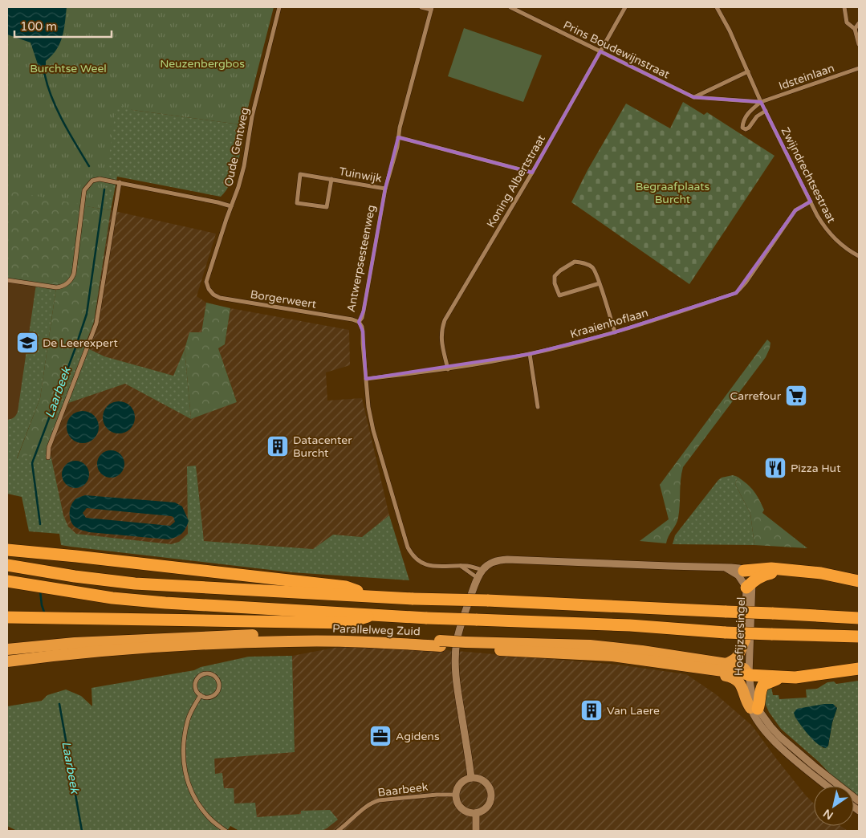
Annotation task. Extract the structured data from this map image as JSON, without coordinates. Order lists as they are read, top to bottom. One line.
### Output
{"streets":{"highway":["Parallelweg Zuid"],"street":["Prins Boudewijnstraat","Idsteinlaan","Oude Gentweg","Tuinwijk","Zwijndrechtsestraat","Koning Albertstraat","Antwerpsesteenweg","Borgerweert","Kraaienhoflaan","Hoefijzersingel","Baarbeek"]},"crossings":[["Prins Boudewijnstraat","Idsteinlaan"],["Prins Boudewijnstraat","Zwijndrechtsestraat"],["Prins Boudewijnstraat","Koning Albertstraat"],["Idsteinlaan","Zwijndrechtsestraat"],["Oude Gentweg","Borgerweert"],["Tuinwijk","Antwerpsesteenweg"],["Zwijndrechtsestraat","Kraaienhoflaan"],["Koning Albertstraat","Kraaienhoflaan"],["Antwerpsesteenweg","Borgerweert"],["Antwerpsesteenweg","Kraaienhoflaan"],["Parallelweg Zuid","Hoefijzersingel"]],"water":["Laarbeek"],"parks":["Neuzenbergbos","Burchtse Weel","Begraafplaats Burcht"],"places":{"school or university":["De Leerexpert"],"supermarket":["Carrefour"],"building":["Datacenter Burcht","Van Laere"],"restaurant":["Pizza Hut"],"office":["Agidens"]},"scale_bar":"100 m","north":"bottom left"}
